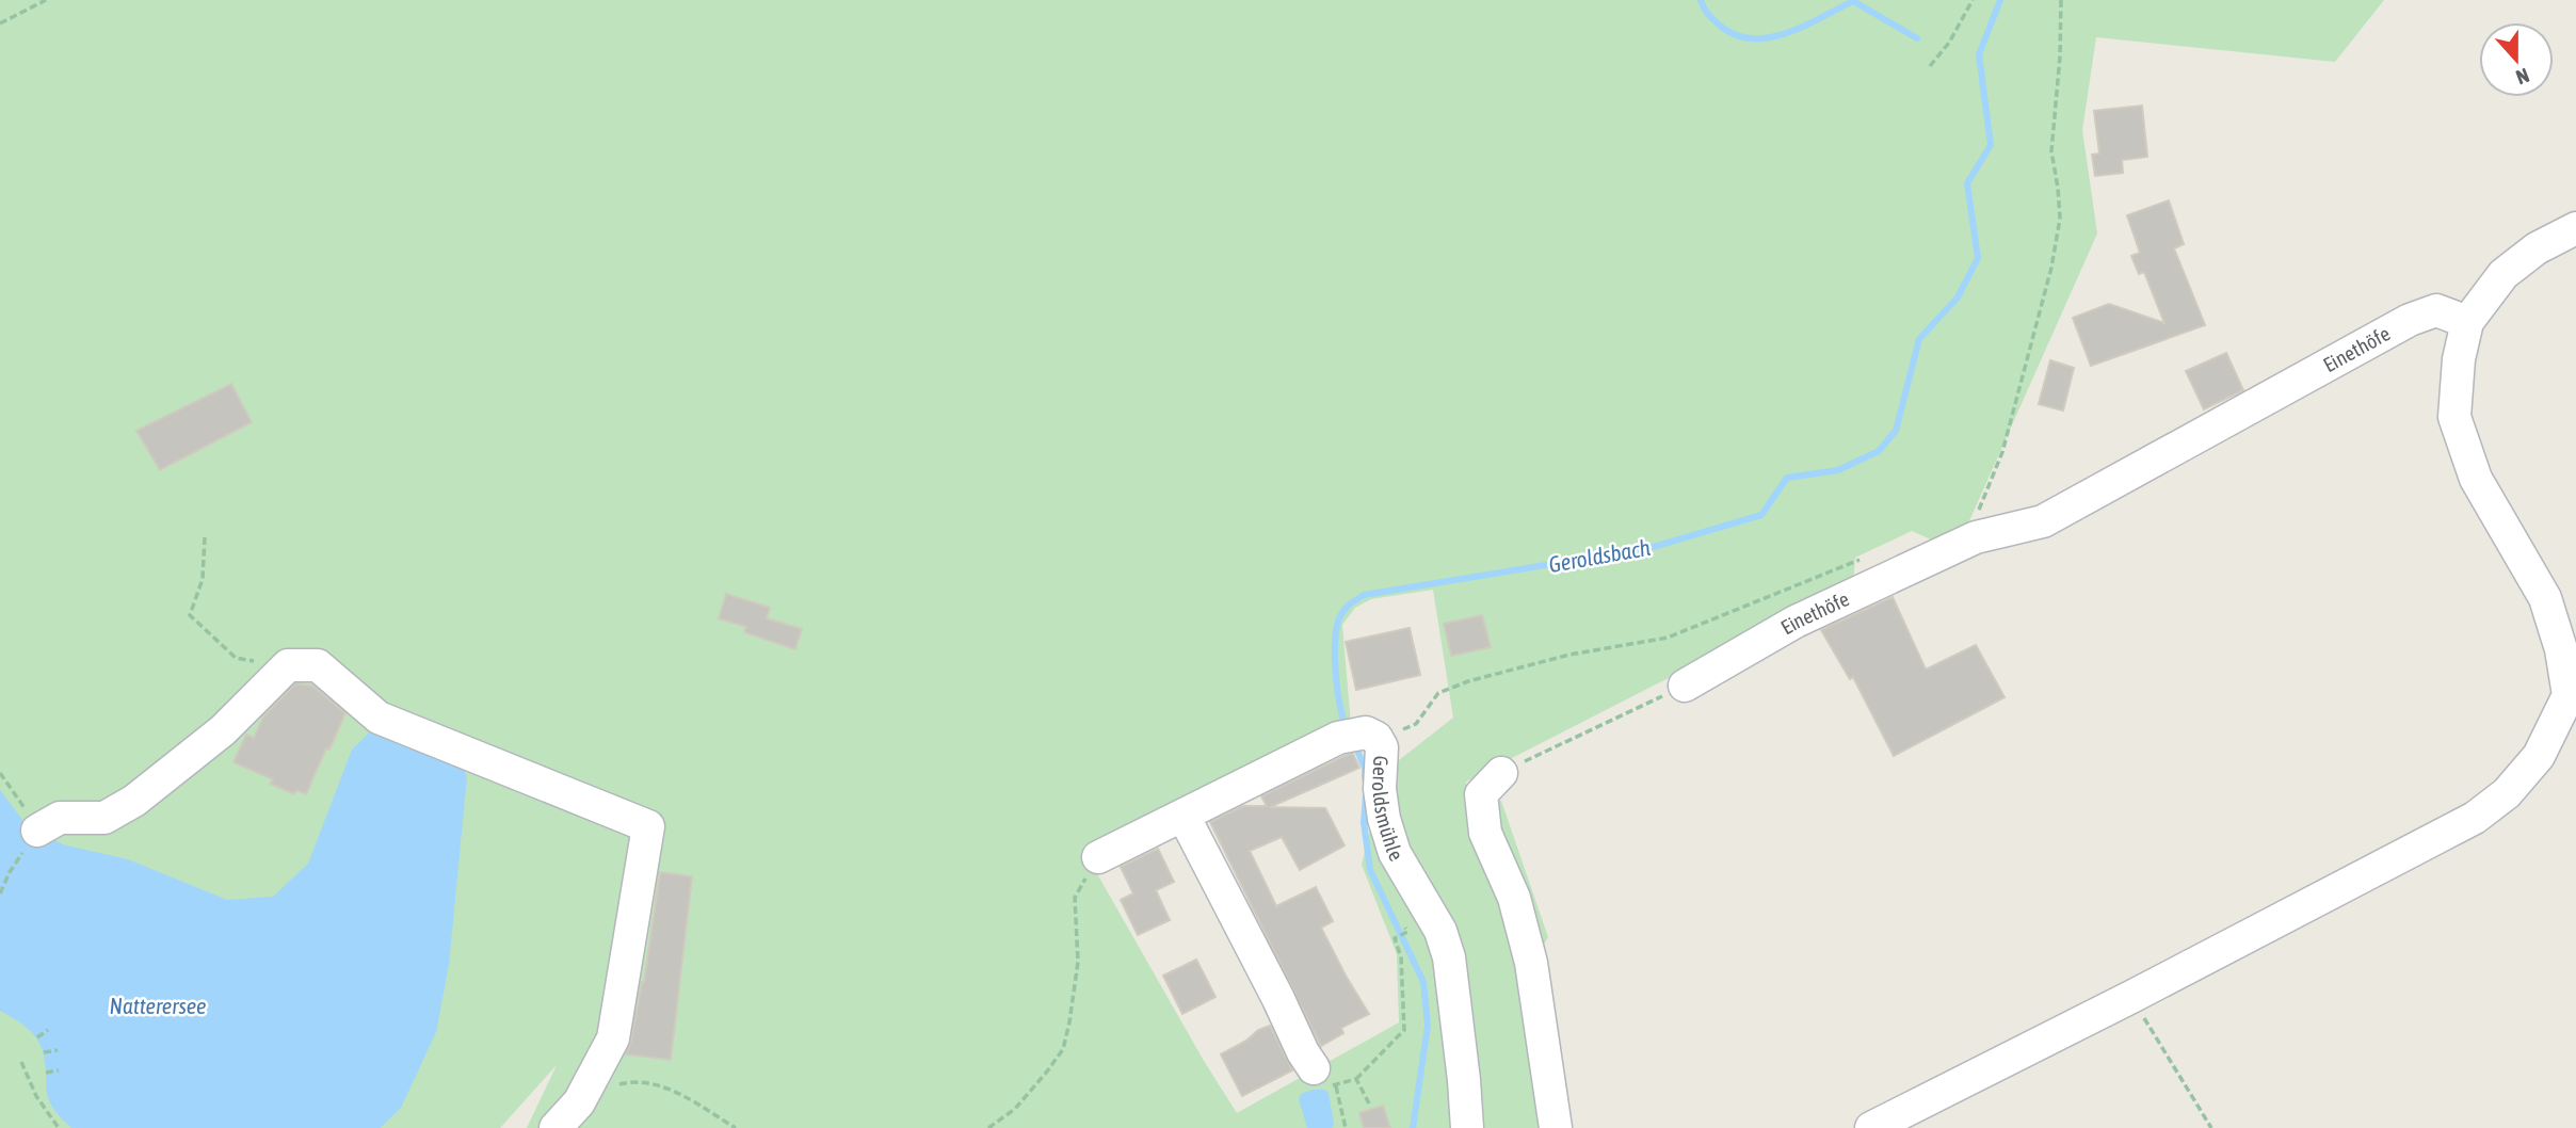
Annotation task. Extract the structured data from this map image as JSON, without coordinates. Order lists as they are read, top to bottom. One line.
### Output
{"streets":{"street":["Einethöfe","Geroldsmühle"]},"water":["Geroldsbach","Natterersee"],"north":"bottom"}
